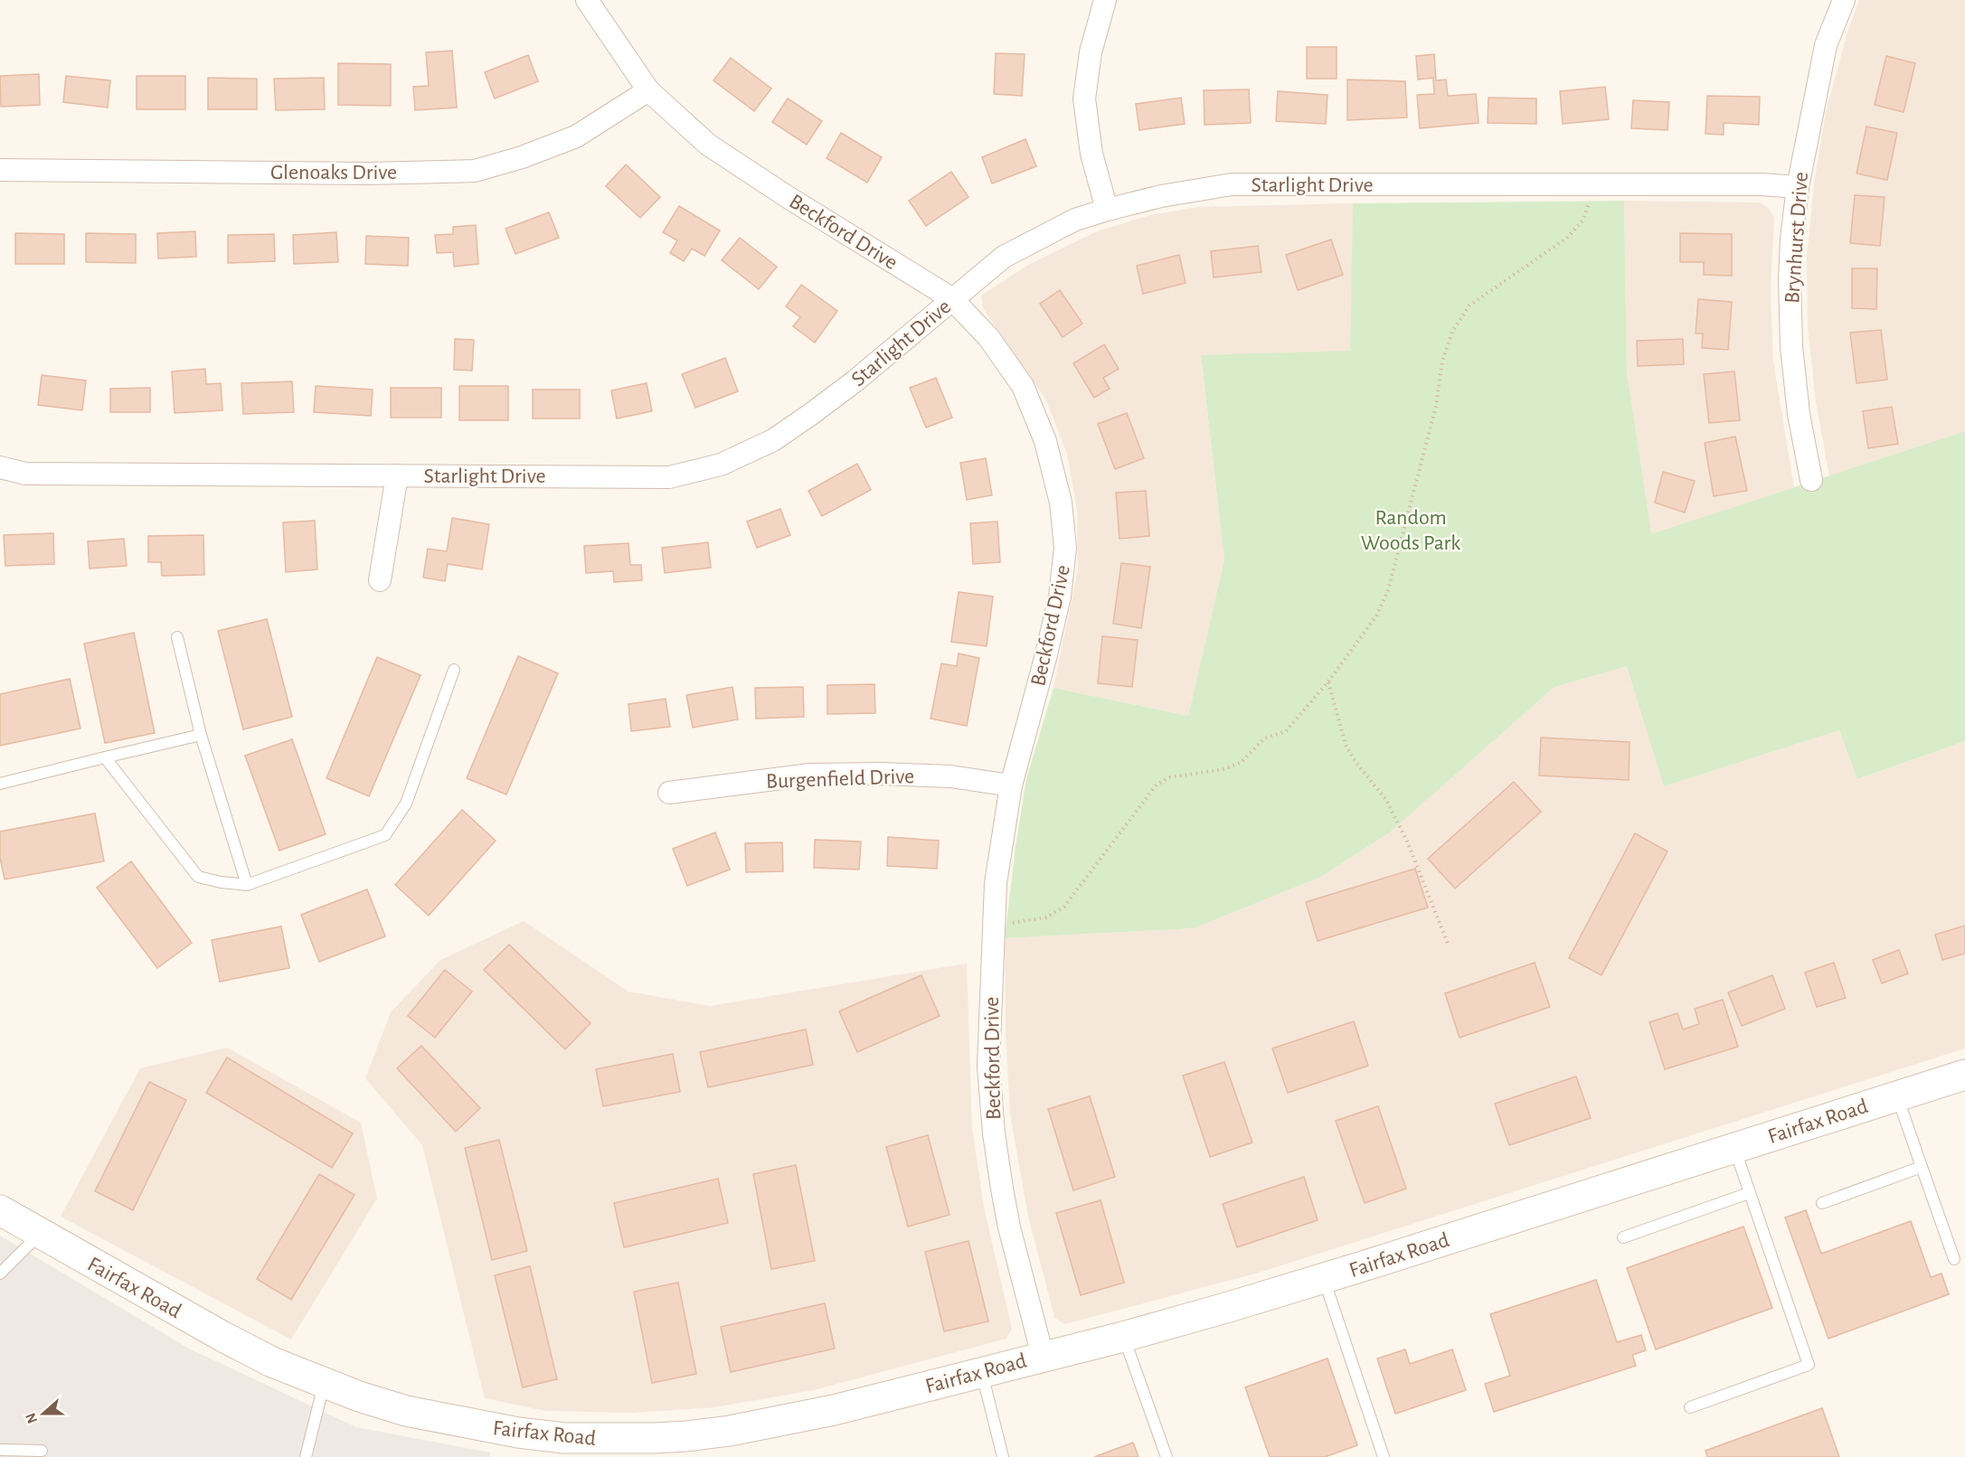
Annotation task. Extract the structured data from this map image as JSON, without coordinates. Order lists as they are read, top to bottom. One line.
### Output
{"streets":{"street":["Glenoaks Drive","Starlight Drive","Beckford Drive","Brynhurst Drive","Burgenfield Drive","Fairfax Road"]},"crossings":[["Glenoaks Drive","Beckford Drive"],["Starlight Drive","Beckford Drive"],["Starlight Drive","Brynhurst Drive"],["Beckford Drive","Burgenfield Drive"],["Beckford Drive","Fairfax Road"]],"parks":["Random Woods Park"],"north":"left"}
